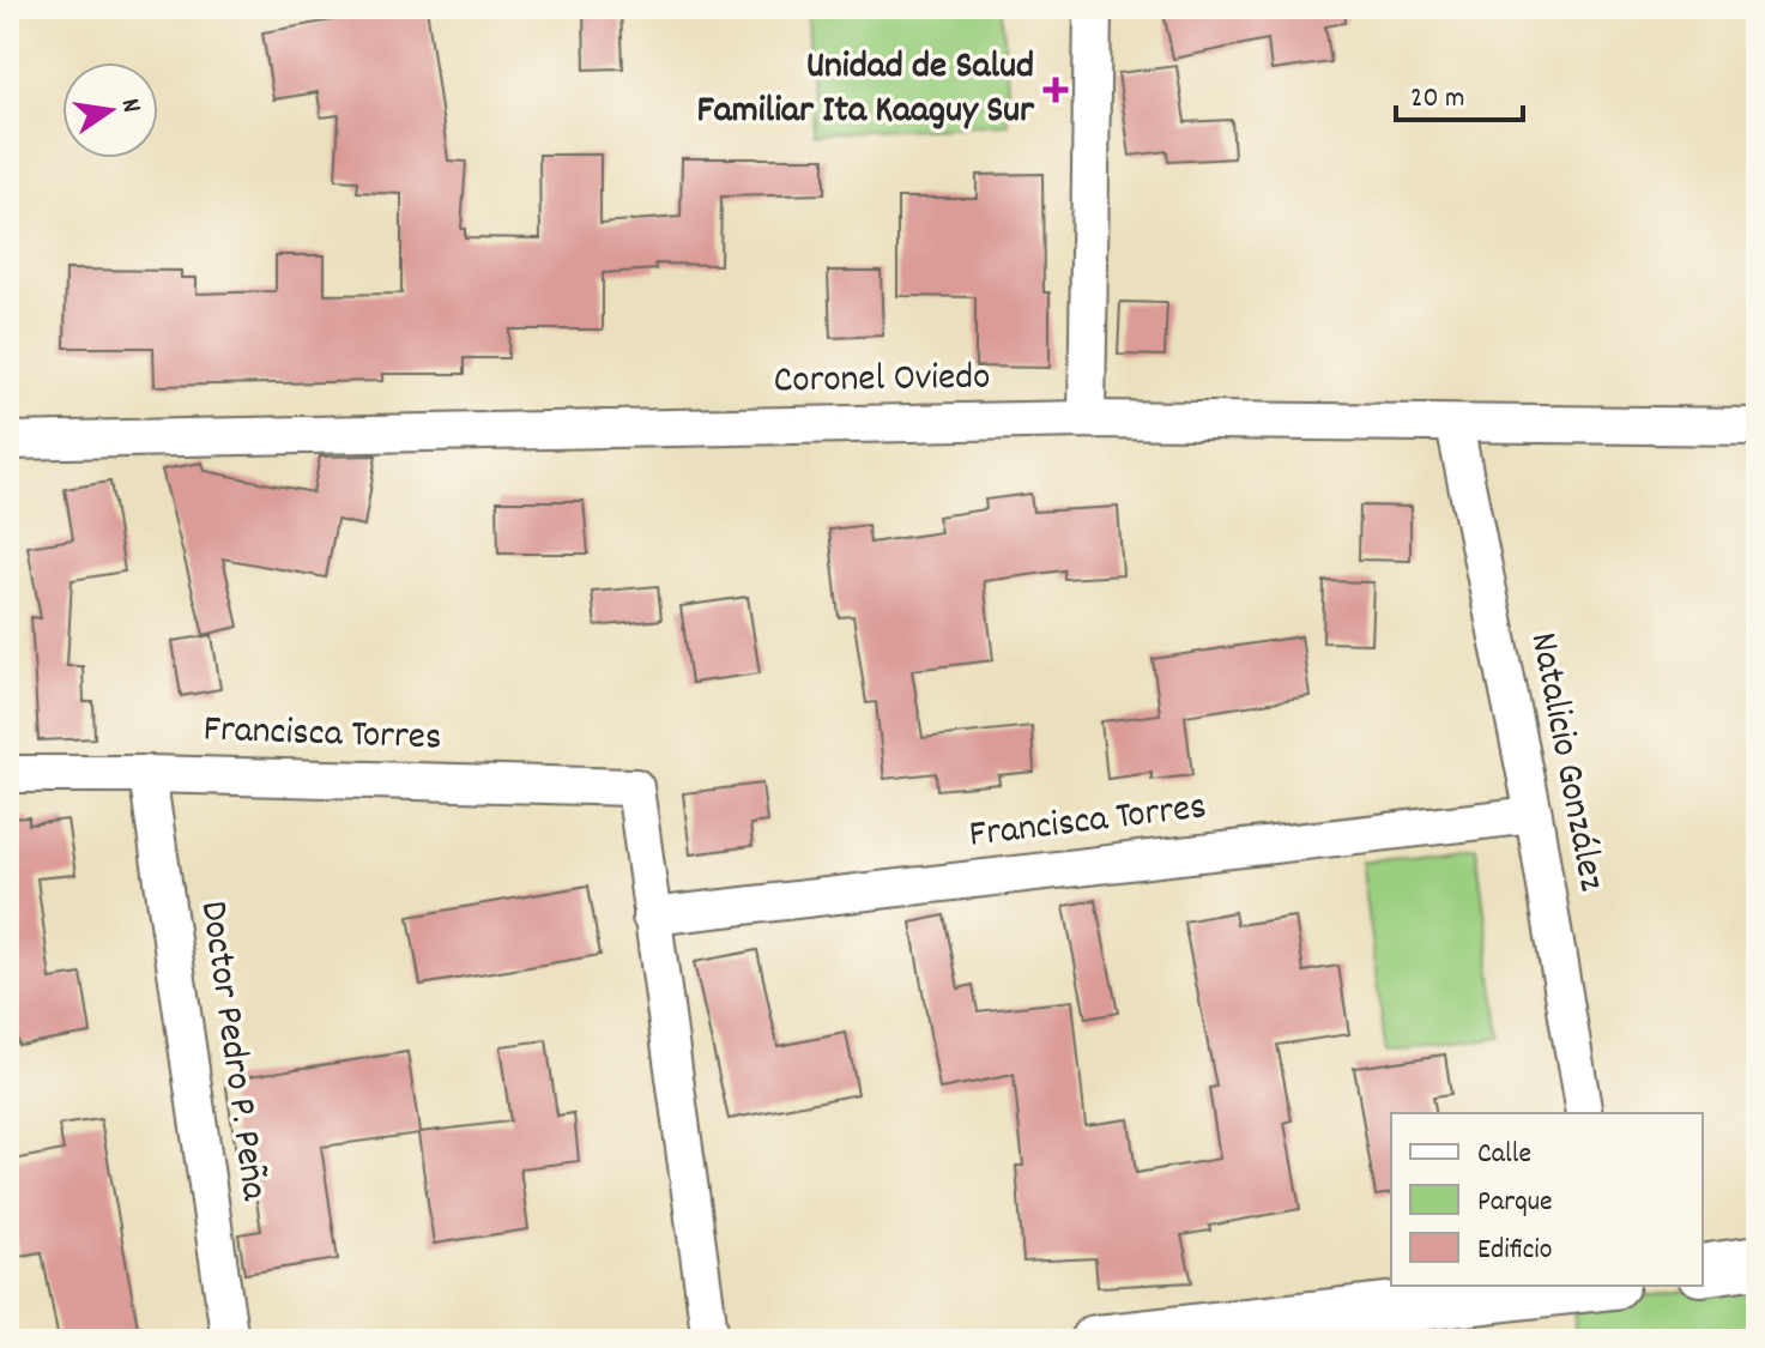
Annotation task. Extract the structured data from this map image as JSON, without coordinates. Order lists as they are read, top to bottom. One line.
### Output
{"streets":{"street":["Coronel Oviedo","Francisca Torres","Natalicio González","Doctor Pedro P. Peña"]},"crossings":[["Coronel Oviedo","Natalicio González"],["Francisca Torres","Natalicio González"],["Francisca Torres","Doctor Pedro P. Peña"]],"places":{"health":["Unidad de Salud Familiar Ita Kaaguy Sur"]},"legend":["Calle","Parque","Edificio"],"scale_bar":"20 m","north":"right"}
